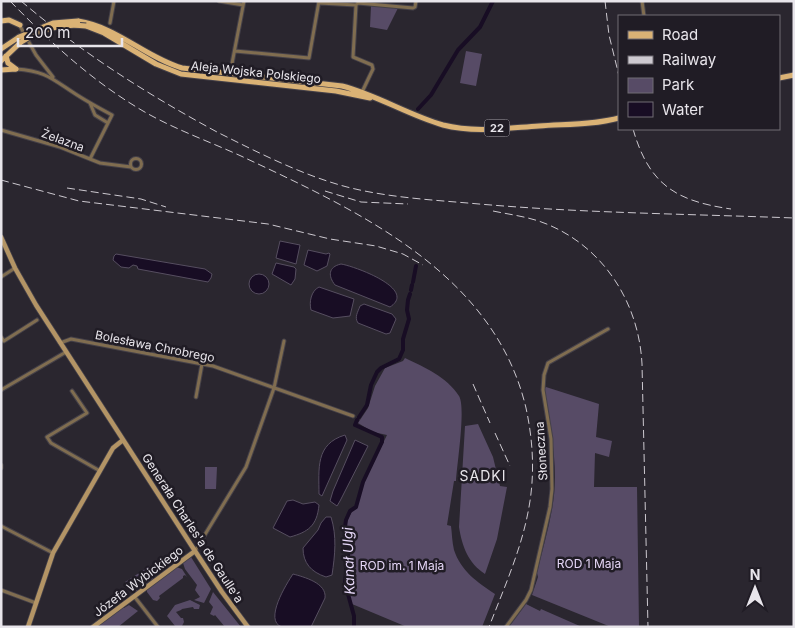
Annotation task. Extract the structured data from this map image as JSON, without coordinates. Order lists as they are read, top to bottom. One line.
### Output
{"streets":{"main road":["Aleja Wojska Polskiego","22","Generała Charles'a de Gaulle'a","Józefa Wybickiego"],"street":["Żelazna","Bolesława Chrobrego","Słoneczna"]},"crossings":[["Bolesława Chrobrego","Generała Charles'a de Gaulle'a"],["Generała Charles'a de Gaulle'a","Józefa Wybickiego"]],"districts":["SADKI"],"water":["Kanał Ulgi"],"parks":["ROD 1 Maja","ROD im. 1 Maja"],"legend":["Road","Railway","Park","Water"],"scale_bar":"200 m","north":"top"}
